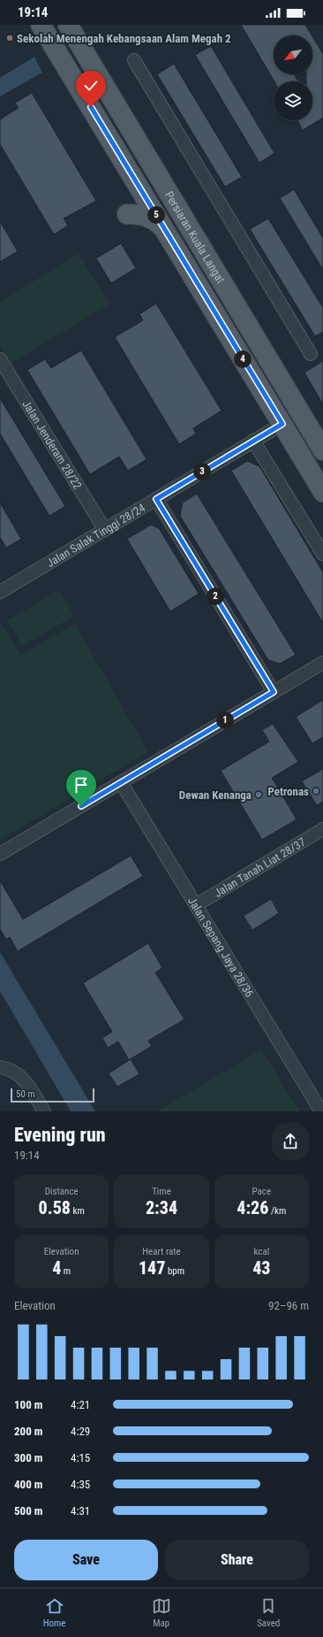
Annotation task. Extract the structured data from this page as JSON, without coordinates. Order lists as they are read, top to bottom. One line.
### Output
{"streets":{"main road":["Persiaran Kuala Langat"],"street":["Jalan Jenderam 28/22","Jalan Salak Tinggi 28/24","Jalan Tanah Liat 28/37","Jalan Sepang Jaya 28/36"]},"crossings":[["Persiaran Kuala Langat","Jalan Salak Tinggi 28/24"],["Jalan Jenderam 28/22","Jalan Salak Tinggi 28/24"],["Jalan Tanah Liat 28/37","Jalan Sepang Jaya 28/36"]],"places":["Sekolah Menengah Kebangsaan Alam Megah 2","Petronas","Dewan Kenanga"],"scale_bar":"50 m","north":"bottom left","page":{"status":"19:14","pins":["5","4","3","2","1"],"scale":"50 m","heading":["Evening run","19:14"],"stats":[["Distance","0.58 km"],["Time","2:34"],["Pace","4:26 /km"],["Elevation","4 m"],["Heart rate","147 bpm"],["kcal","43"]],"chart":["Elevation","92–96 m"],"list":[{"name":"100 m","note":"4:21"},{"name":"200 m","note":"4:29"},{"name":"300 m","note":"4:15"},{"name":"400 m","note":"4:35"},{"name":"500 m","note":"4:31"}],"buttons":["Save","Share"],"tabs":["Home","Map","Saved"]}}
